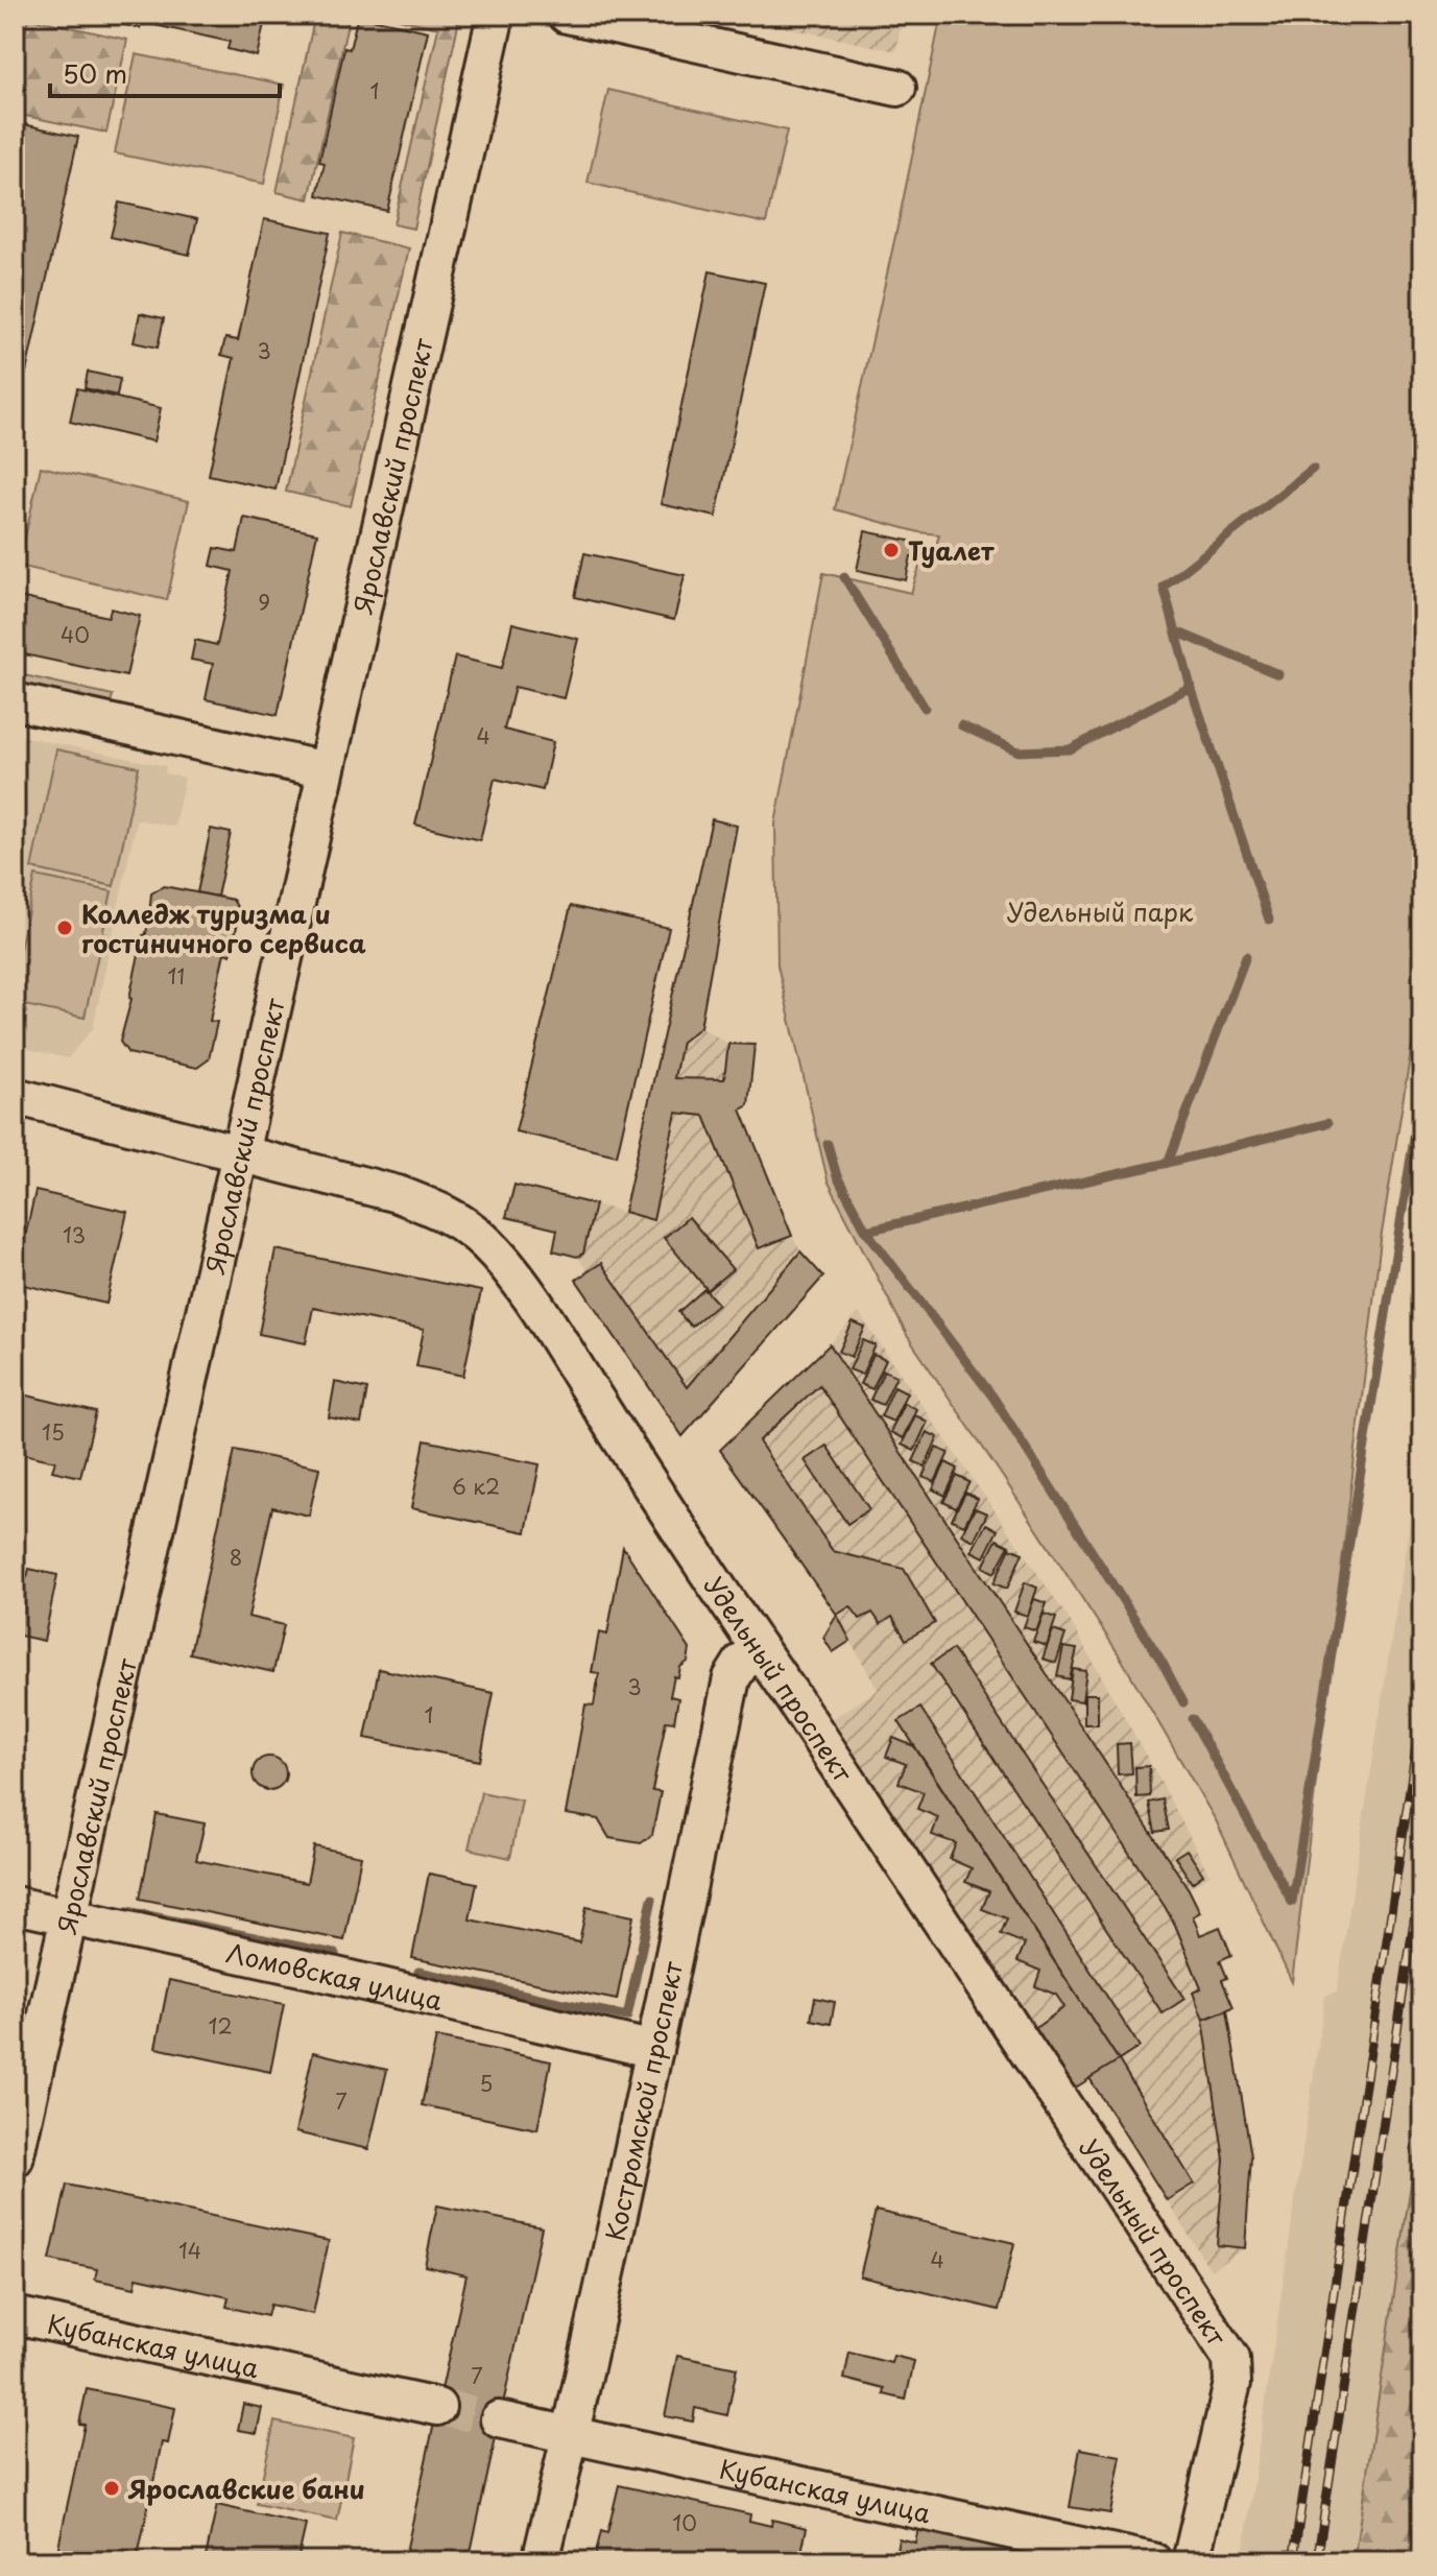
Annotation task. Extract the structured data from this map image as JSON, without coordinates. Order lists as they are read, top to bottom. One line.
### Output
{"streets":{"street":["Ярославский проспект","Удельный проспект","Ломовская улица","Костромской проспект","Кубанская улица"]},"crossings":[["Ярославский проспект","Удельный проспект"],["Ярославский проспект","Ломовская улица"],["Удельный проспект","Костромской проспект"],["Ломовская улица","Костромской проспект"],["Костромской проспект","Кубанская улица"]],"parks":["Удельный парк"],"places":["Туалет","Колледж туризма и гостиничного сервиса","Ярославские бани"],"house_numbers":["1","3","9","40","4","11","13","15","6 к2","8","3","1","12","5","7","14","4","7","10"],"scale_bar":"50 m"}
